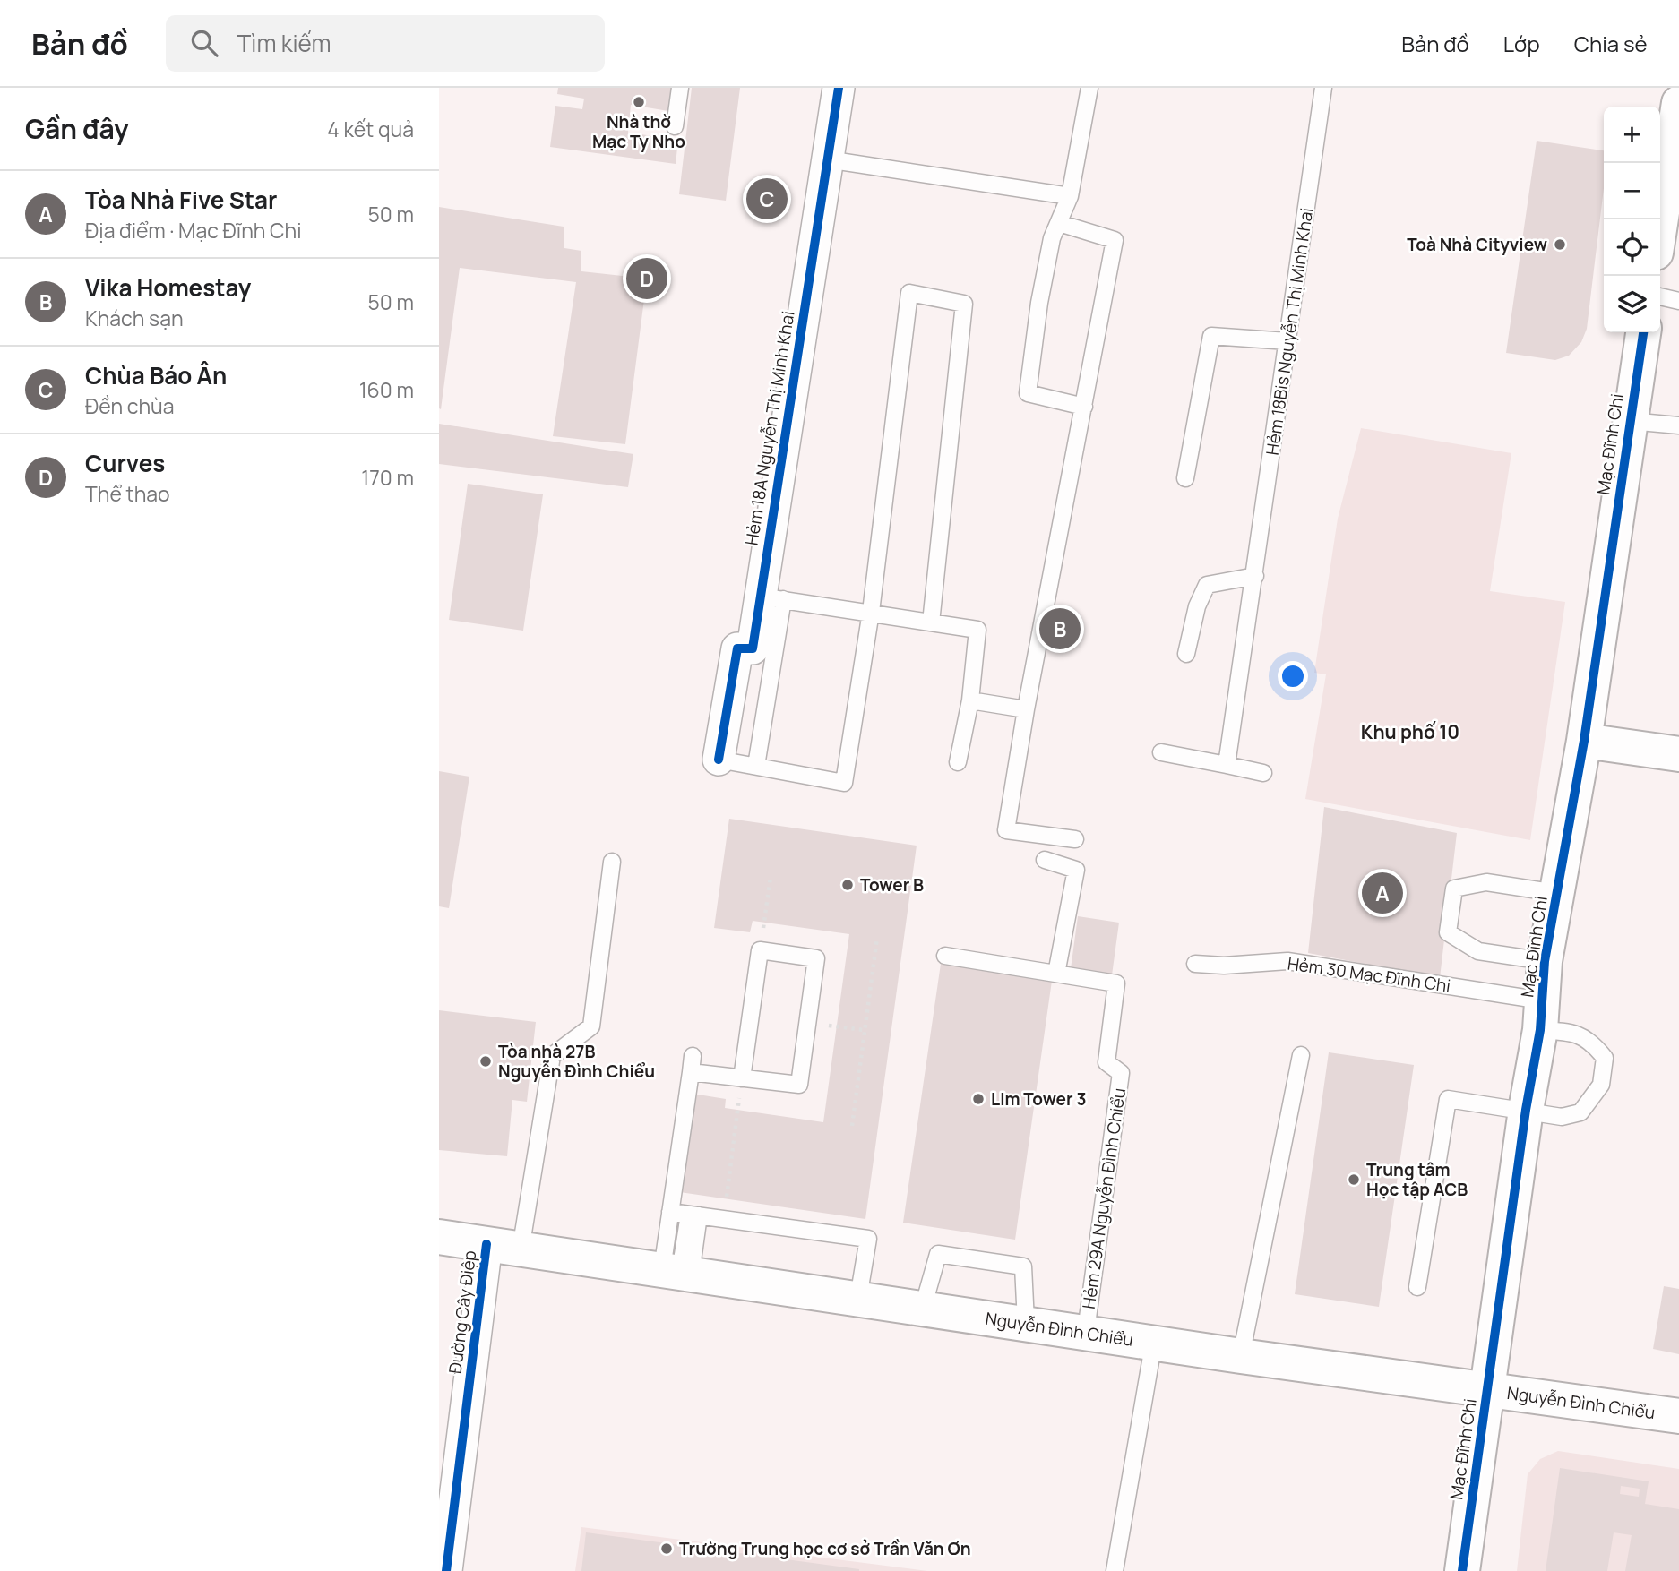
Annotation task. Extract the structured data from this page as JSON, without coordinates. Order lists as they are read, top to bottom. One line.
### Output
{"streets":{"street":["Hẻm 18A Nguyễn Thị Minh Khai","Mạc Đĩnh Chi","Đường Cây Điệp","Nguyễn Đình Chiểu"],"lane":["Hẻm 18Bis Nguyễn Thị Minh Khai","Hẻm 30 Mạc Đĩnh Chi","Hẻm 29A Nguyễn Đình Chiểu"]},"crossings":[["Mạc Đĩnh Chi","Hẻm 30 Mạc Đĩnh Chi"],["Mạc Đĩnh Chi","Nguyễn Đình Chiểu"],["Hẻm 29A Nguyễn Đình Chiểu","Nguyễn Đình Chiểu"],["Đường Cây Điệp","Nguyễn Đình Chiểu"]],"districts":["Khu phố 10"],"places":["Nhà thờ Mạc Ty Nho","Toà Nhà Cityview","Tower B","Tòa nhà 27B Nguyễn Đình Chiểu","Lim Tower 3","Trung tâm Học tập ACB","Trường Trung học cơ sở Trần Văn Ơn"],"page":{"header":"Bản đồ","search":"Tìm kiếm","nav":["Bản đồ","Lớp","Chia sẻ"],"heading":["Gần đây","4 kết quả"],"map_buttons":["+","−"],"list":[{"mark":"A","name":"Tòa Nhà Five Star","note":"Địa điểm · Mạc Đĩnh Chi","value":"50 m"},{"mark":"B","name":"Vika Homestay","note":"Khách sạn","value":"50 m"},{"mark":"C","name":"Chùa Báo Ân","note":"Đền chùa","value":"160 m"},{"mark":"D","name":"Curves","note":"Thể thao","value":"170 m"}],"pins":["C","D","B","A"]}}
